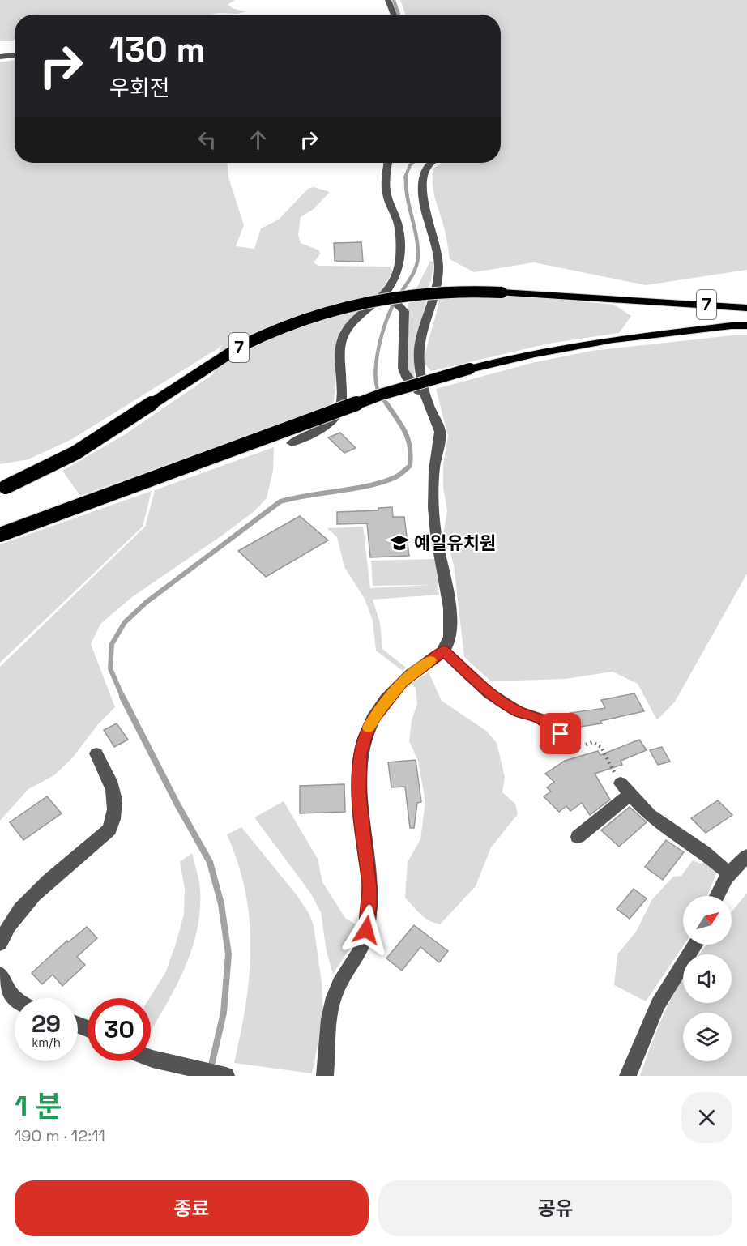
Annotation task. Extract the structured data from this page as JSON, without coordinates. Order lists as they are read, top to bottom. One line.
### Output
{"streets":{"highway":["7"]},"places":{"school or university":["예일유치원"]},"north":"top right","page":{"turn":["130 m","우회전"],"speed":"29 km/h","limit":"30","heading":["1 분","190 m · 12:11"],"buttons":["종료","공유"]}}
